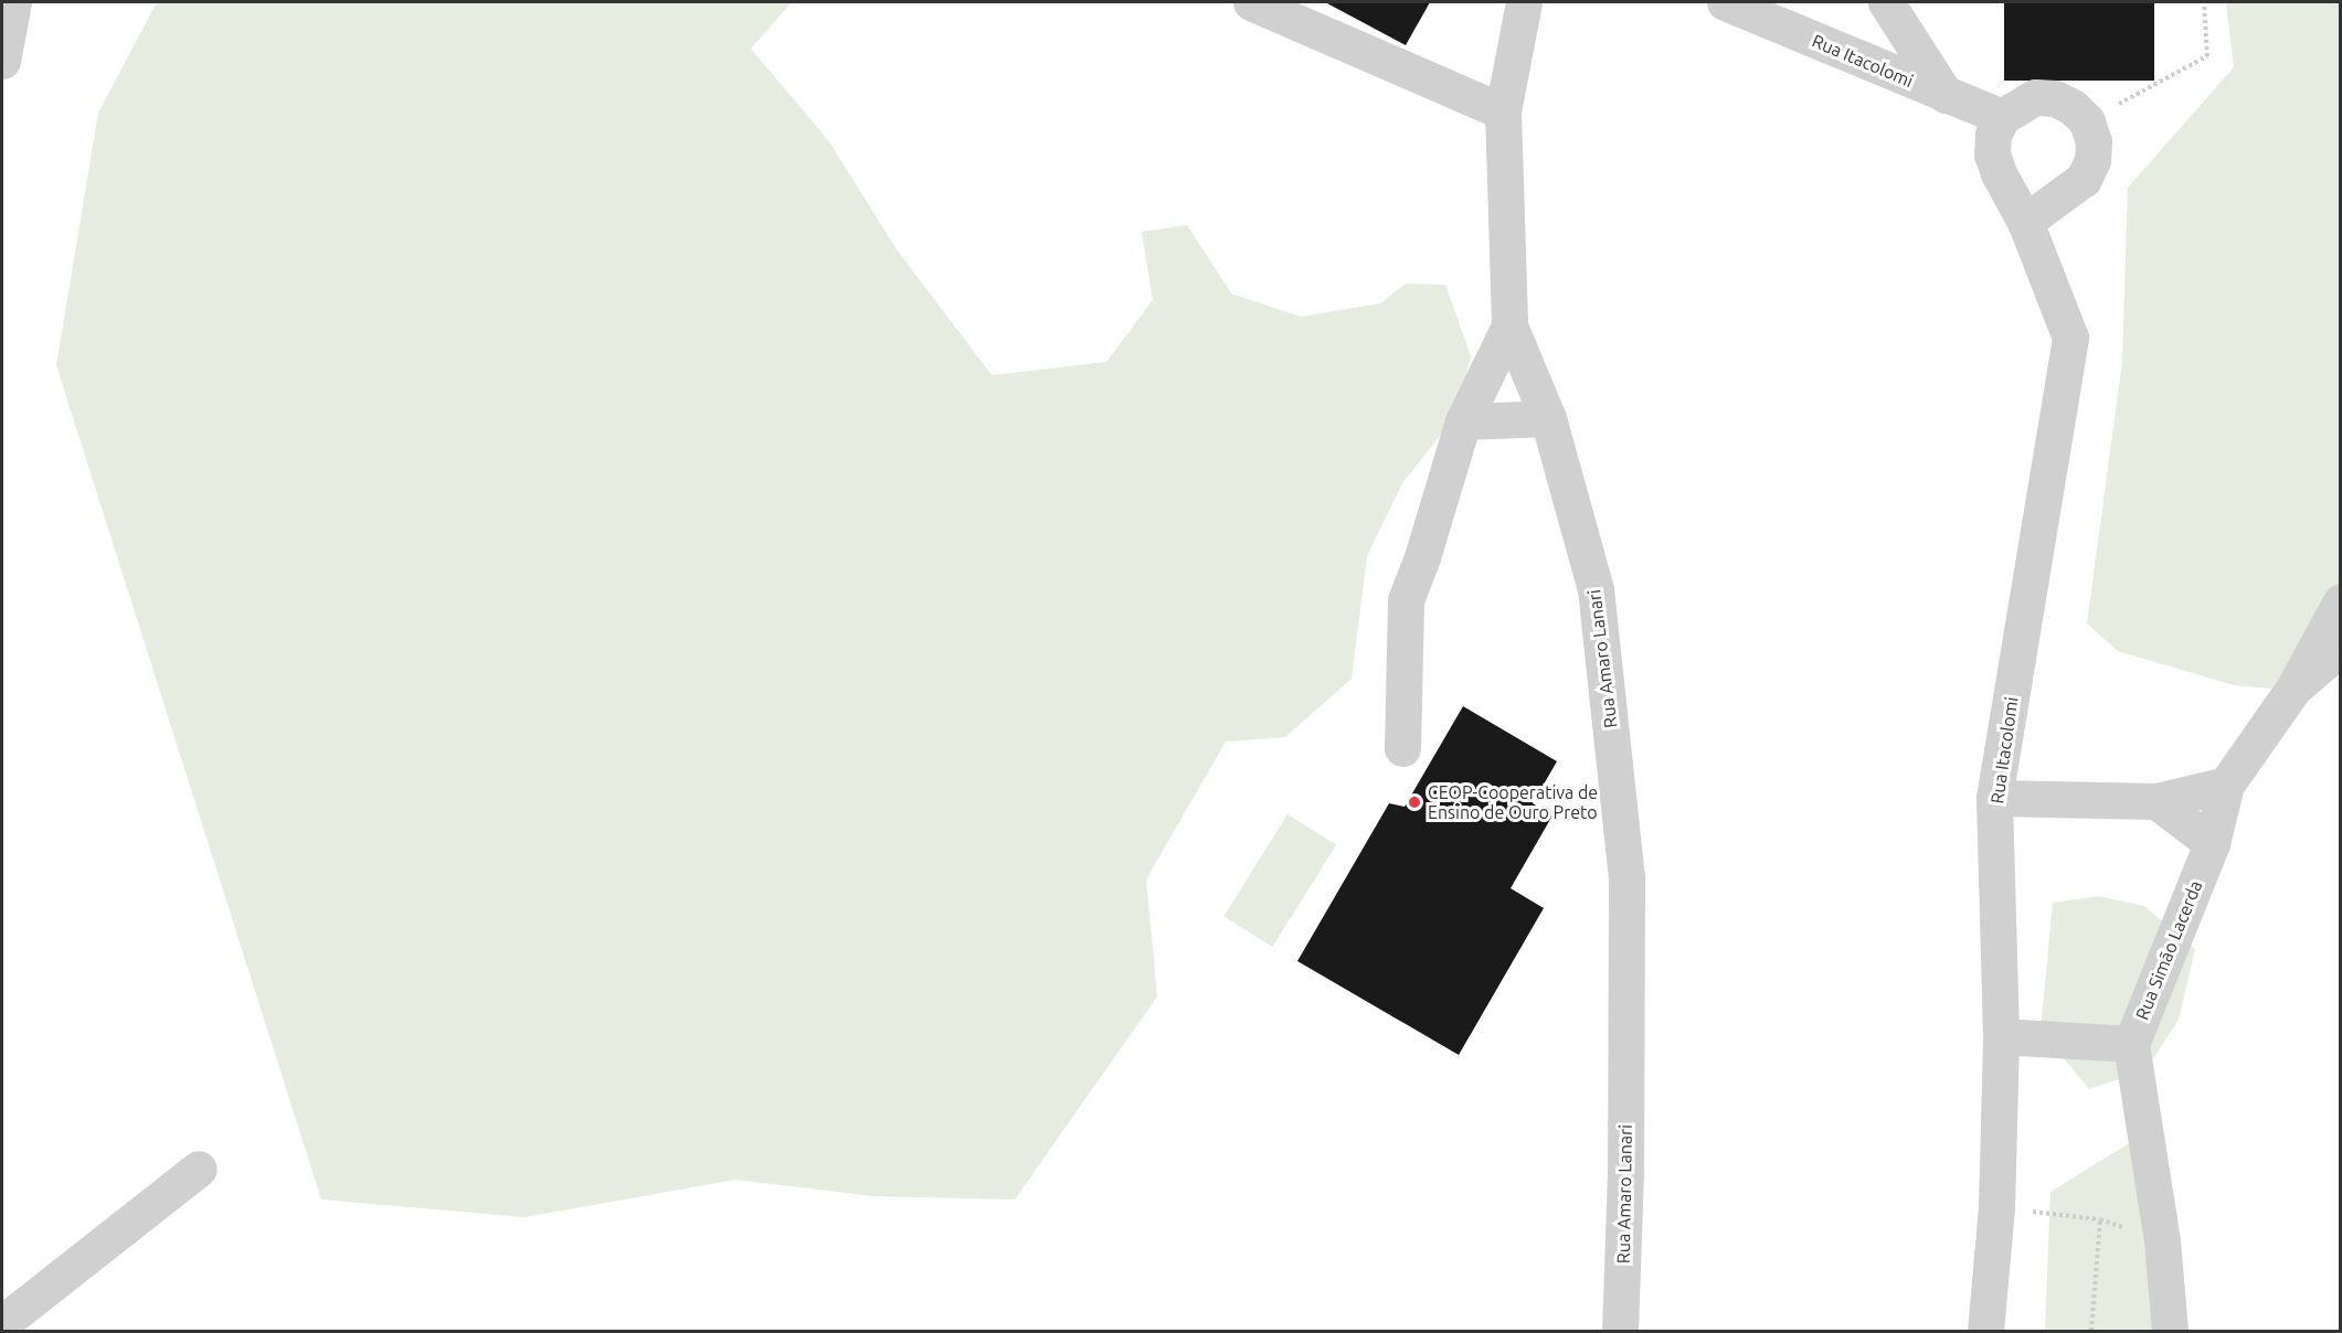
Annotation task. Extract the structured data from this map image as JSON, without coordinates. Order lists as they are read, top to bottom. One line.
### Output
{"streets":{"street":["Rua Itacolomi","Rua Amaro Lanari","Rua Simão Lacerda"]},"places":["CEOP-Cooperativa de Ensino de Ouro Preto"]}
